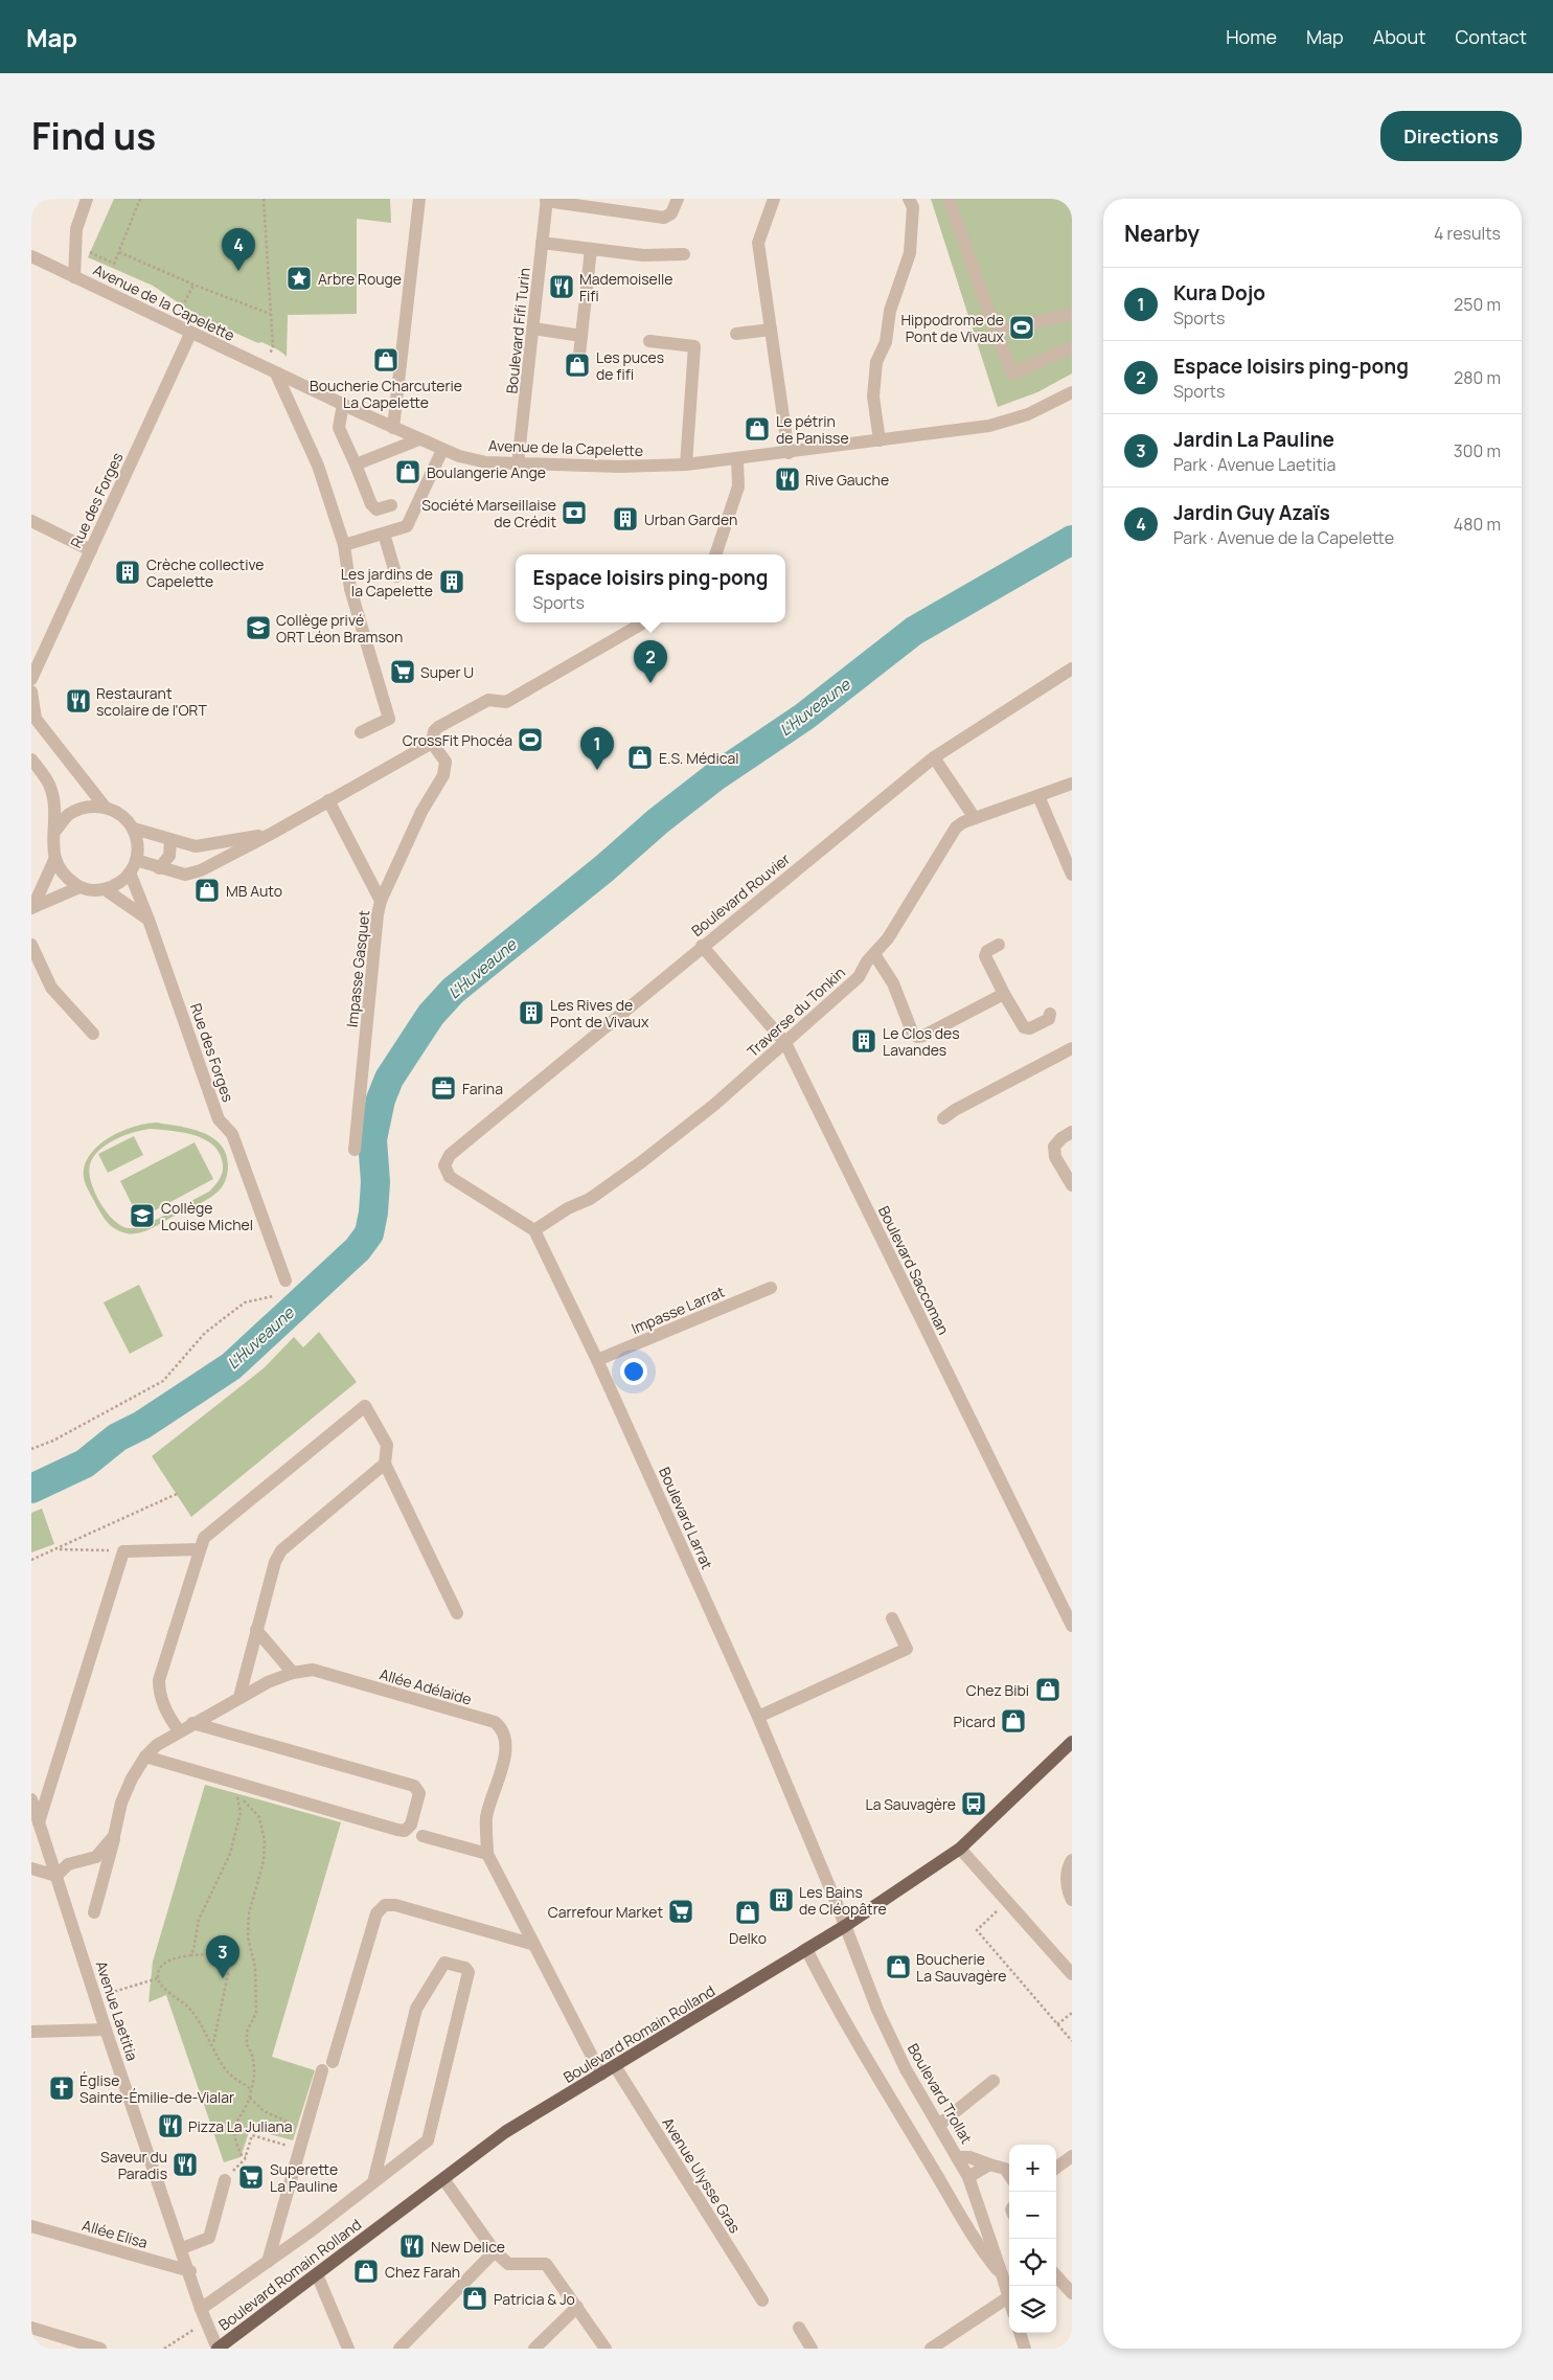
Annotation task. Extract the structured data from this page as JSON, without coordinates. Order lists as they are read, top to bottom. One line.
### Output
{"streets":{"main road":["Boulevard Romain Rolland"],"street":["Avenue de la Capelette","Boulevard Fifi Turin","Rue des Forges","Boulevard Rouvier","Impasse Gasquet","Traverse du Tonkin","Boulevard Saccoman","Impasse Larrat","Boulevard Larrat","Allée Adélaïde","Avenue Laetitia","Boulevard Trollat","Avenue Ulysse Gras","Allée Elisa"]},"crossings":[["Avenue de la Capelette","Boulevard Fifi Turin"],["Avenue de la Capelette","Rue des Forges"],["Boulevard Rouvier","Traverse du Tonkin"],["Boulevard Rouvier","Boulevard Saccoman"],["Boulevard Rouvier","Boulevard Larrat"],["Traverse du Tonkin","Boulevard Saccoman"],["Traverse du Tonkin","Boulevard Larrat"],["Impasse Larrat","Boulevard Larrat"],["Boulevard Larrat","Boulevard Romain Rolland"],["Boulevard Larrat","Boulevard Trollat"],["Allée Adélaïde","Boulevard Romain Rolland"],["Avenue Laetitia","Boulevard Romain Rolland"],["Avenue Laetitia","Allée Elisa"],["Boulevard Romain Rolland","Boulevard Trollat"],["Boulevard Romain Rolland","Avenue Ulysse Gras"]],"water":["L'Huveaune"],"places":{"place":["Arbre Rouge"],"restaurant":["Mademoiselle Fifi","Rive Gauche","Restaurant scolaire de l'ORT","Pizza La Juliana","Saveur du Paradis","New Delice"],"sports":["Hippodrome de Pont de Vivaux","CrossFit Phocéa"],"shop":["Boucherie Charcuterie La Capelette","Les puces de fifi","Le pétrin de Panisse","Boulangerie Ange","E.S. Médical","MB Auto","Chez Bibi","Picard","Delko","Boucherie La Sauvagère","Chez Farah","Patricia & Jo"],"bank":["Société Marseillaise de Crédit"],"building":["Urban Garden","Crèche collective Capelette","Les jardins de la Capelette","Les Rives de Pont de Vivaux","Le Clos des Lavandes","Les Bains de Cléopâtre"],"school or university":["Collège privé ORT Léon Bramson","Collège Louise Michel"],"supermarket":["Super U","Carrefour Market","Superette La Pauline"],"office":["Farina"],"bus stop":["La Sauvagère"],"church":["Église Sainte-Émilie-de-Vialar"]},"page":{"header":"Map","nav":["Home","Map","About","Contact"],"title":"Find us","buttons":"Directions","heading":["Nearby","4 results"],"pins":["4","2","1","3"],"list":[{"mark":"1","name":"Kura Dojo","note":"Sports","value":"250 m"},{"mark":"2","name":"Espace loisirs ping-pong","note":"Sports","value":"280 m"},{"mark":"3","name":"Jardin La Pauline","note":"Park · Avenue Laetitia","value":"300 m"},{"mark":"4","name":"Jardin Guy Azaïs","note":"Park · Avenue de la Capelette","value":"480 m"}],"popup":["Espace loisirs ping-pong","Sports"],"map_buttons":["+","−"]}}
